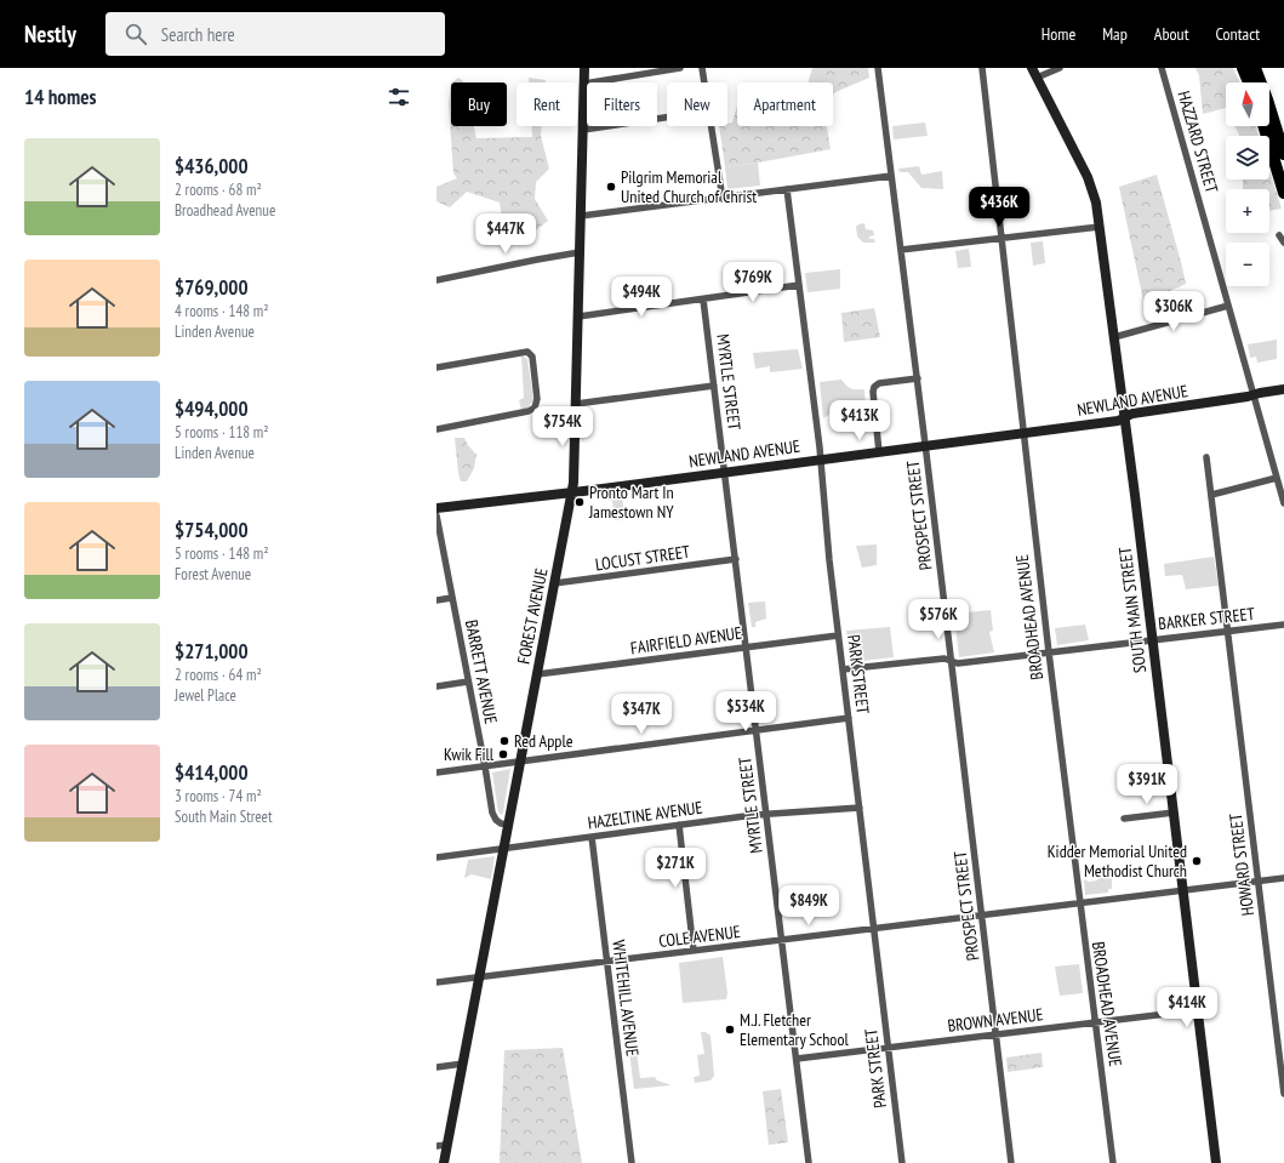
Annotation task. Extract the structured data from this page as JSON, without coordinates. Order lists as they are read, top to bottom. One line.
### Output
{"streets":{"street":["HAZZARD STREET","MYRTLE STREET","NEWLAND AVENUE","PROSPECT STREET","LOCUST STREET","SOUTH MAIN STREET","FOREST AVENUE","BROADHEAD AVENUE","BARKER STREET","FAIRFIELD AVENUE","BARRETT AVENUE","PARK STREET","HAZELTINE AVENUE","HOWARD STREET","COLE AVENUE","WHITEHILL AVENUE","BROWN AVENUE"]},"crossings":[["HAZZARD STREET","NEWLAND AVENUE"],["MYRTLE STREET","NEWLAND AVENUE"],["MYRTLE STREET","LOCUST STREET"],["MYRTLE STREET","FAIRFIELD AVENUE"],["MYRTLE STREET","HAZELTINE AVENUE"],["MYRTLE STREET","COLE AVENUE"],["MYRTLE STREET","BROWN AVENUE"],["NEWLAND AVENUE","PROSPECT STREET"],["NEWLAND AVENUE","SOUTH MAIN STREET"],["NEWLAND AVENUE","FOREST AVENUE"],["NEWLAND AVENUE","BROADHEAD AVENUE"],["NEWLAND AVENUE","PARK STREET"],["PROSPECT STREET","BARKER STREET"],["PROSPECT STREET","COLE AVENUE"],["PROSPECT STREET","BROWN AVENUE"],["LOCUST STREET","FOREST AVENUE"],["SOUTH MAIN STREET","BARKER STREET"],["SOUTH MAIN STREET","COLE AVENUE"],["SOUTH MAIN STREET","BROWN AVENUE"],["FOREST AVENUE","FAIRFIELD AVENUE"],["FOREST AVENUE","BARRETT AVENUE"],["FOREST AVENUE","HAZELTINE AVENUE"],["FOREST AVENUE","COLE AVENUE"],["BROADHEAD AVENUE","BARKER STREET"],["BROADHEAD AVENUE","COLE AVENUE"],["BROADHEAD AVENUE","BROWN AVENUE"],["BARKER STREET","PARK STREET"],["BARKER STREET","HOWARD STREET"],["FAIRFIELD AVENUE","PARK STREET"],["PARK STREET","HAZELTINE AVENUE"],["PARK STREET","COLE AVENUE"],["PARK STREET","BROWN AVENUE"],["HAZELTINE AVENUE","WHITEHILL AVENUE"],["HOWARD STREET","COLE AVENUE"],["COLE AVENUE","WHITEHILL AVENUE"]],"places":["Pilgrim Memorial United Church of Christ","Pronto Mart In Jamestown NY","Red Apple","Kwik Fill","Kidder Memorial United Methodist Church","M.J. Fletcher Elementary School"],"north":"top","page":{"header":"Nestly","search":"Search here","nav":["Home","Map","About","Contact"],"heading":"14 homes","map_buttons":["+","−"],"chip":["Buy","Rent","Filters","New","Apartment"],"list":[{"name":"$436,000","note":"2 rooms · 68 m² · Broadhead Avenue"},{"name":"$769,000","note":"4 rooms · 148 m² · Linden Avenue"},{"name":"$494,000","note":"5 rooms · 118 m² · Linden Avenue"},{"name":"$754,000","note":"5 rooms · 148 m² · Forest Avenue"},{"name":"$271,000","note":"2 rooms · 64 m² · Jewel Place"},{"name":"$414,000","note":"3 rooms · 74 m² · South Main Street"}],"price":["$436K","$447K","$769K","$494K","$306K","$413K","$754K","$576K","$534K","$347K","$391K","$271K","$849K","$414K"]}}
